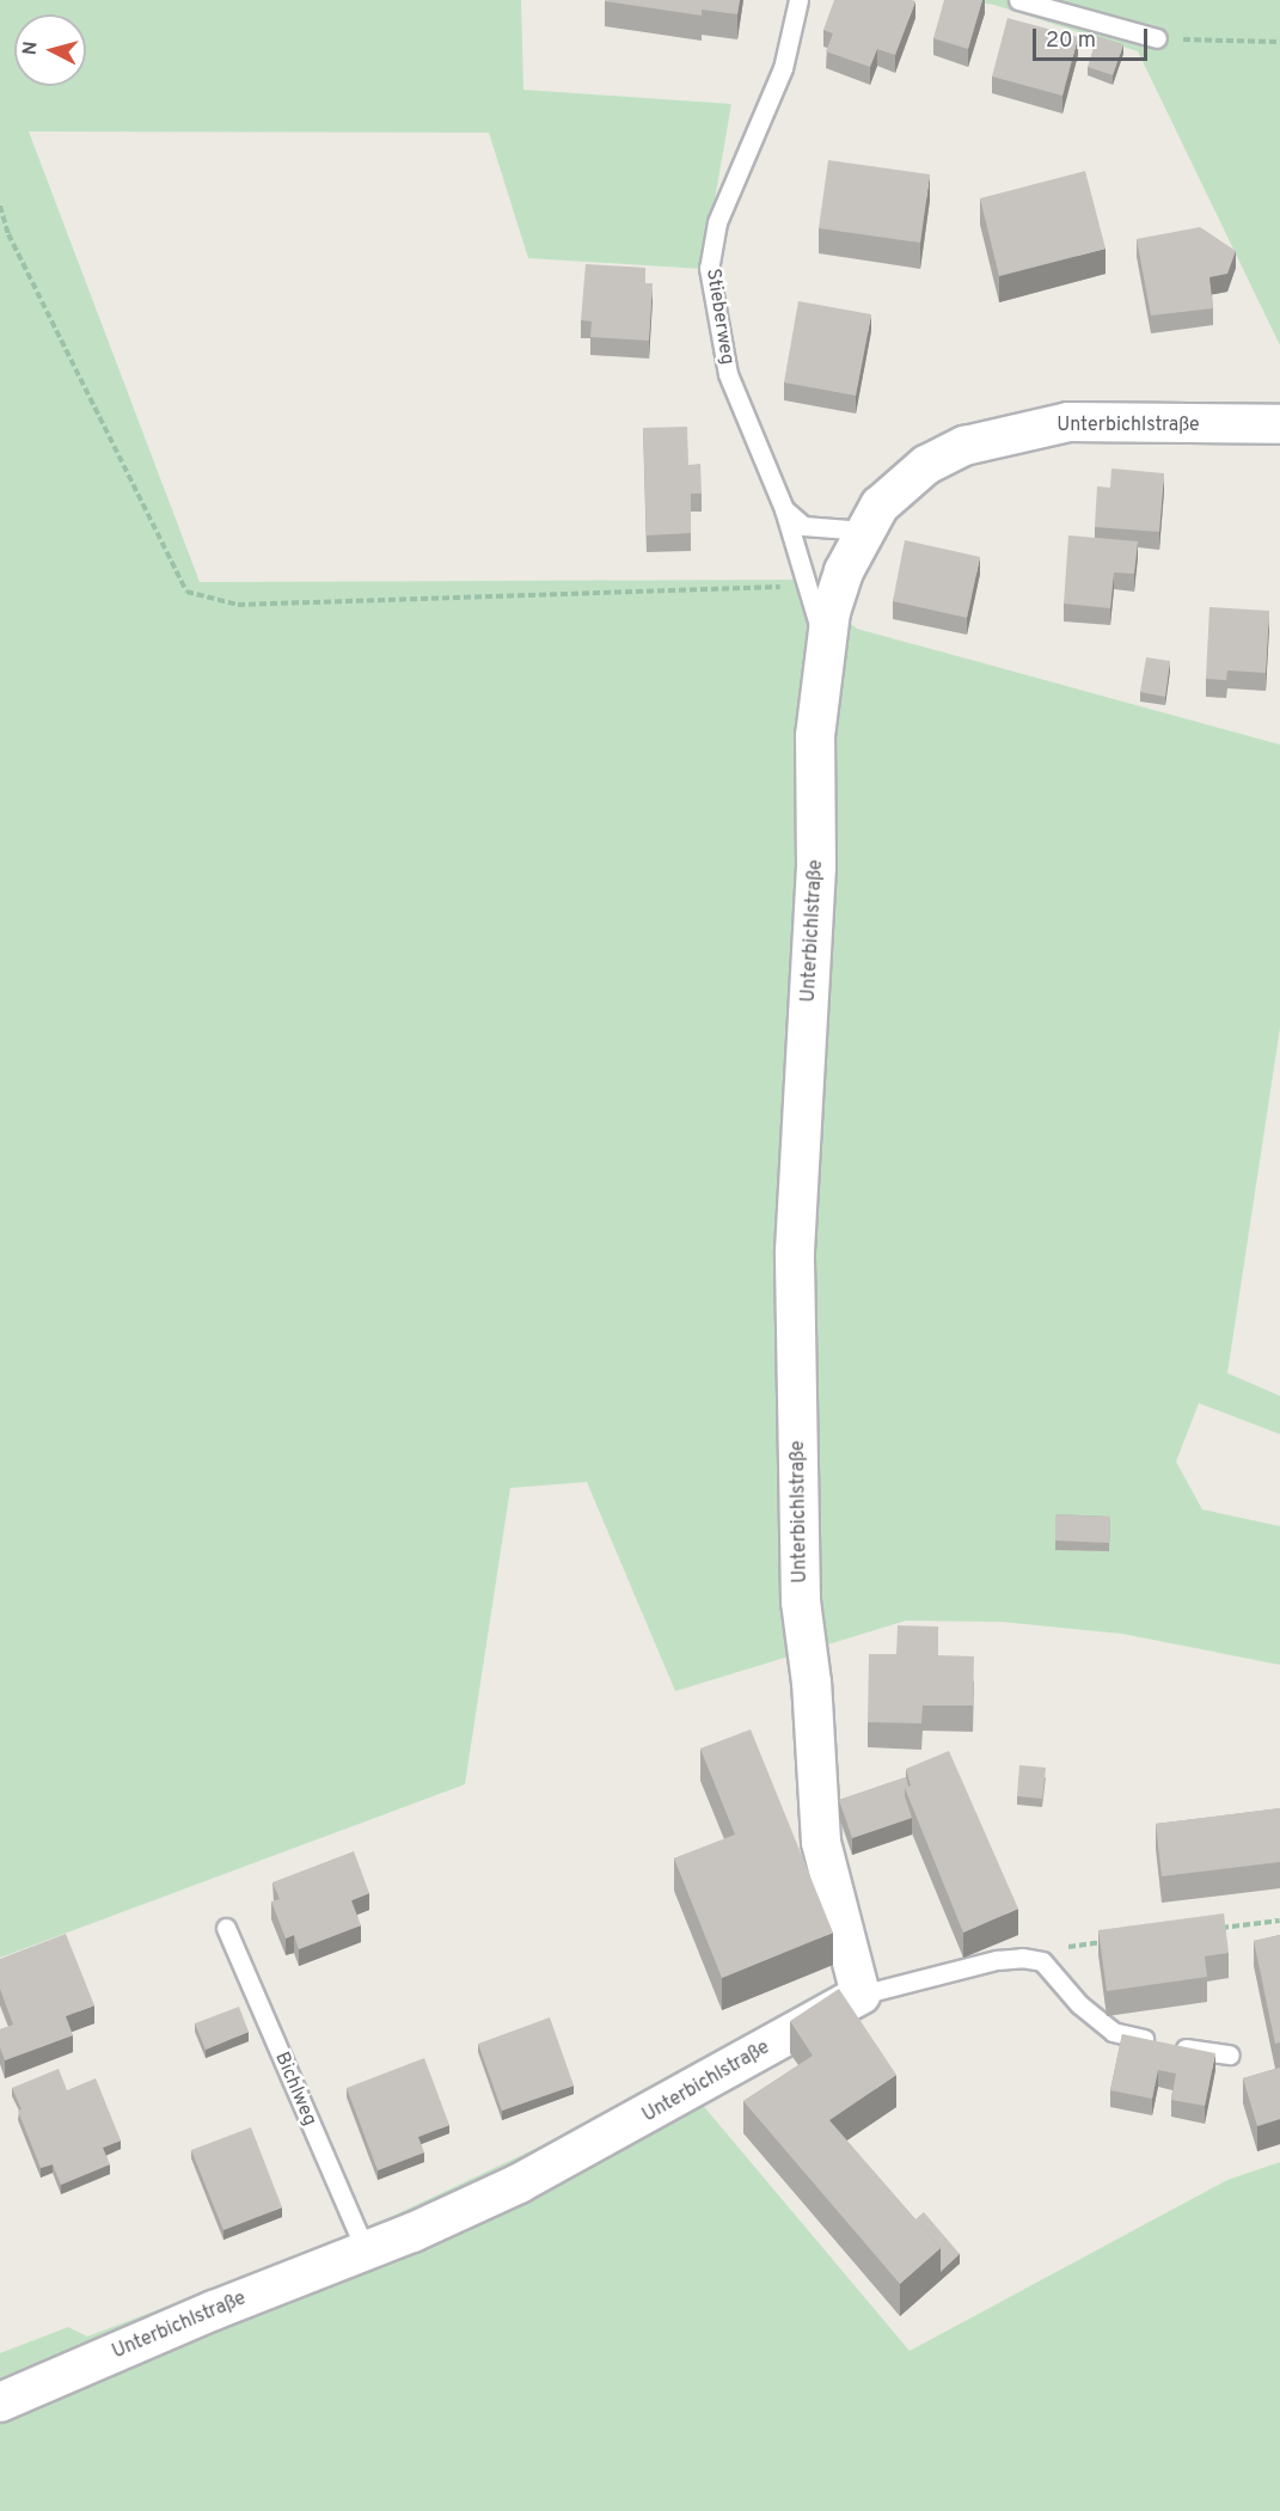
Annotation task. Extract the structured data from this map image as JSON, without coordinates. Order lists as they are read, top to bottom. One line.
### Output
{"streets":{"street":["Unterbichlstraße"],"lane":["Stieberweg","Bichlweg"]},"crossings":[["Stieberweg","Unterbichlstraße"],["Unterbichlstraße","Bichlweg"]],"scale_bar":"20 m","north":"left"}
